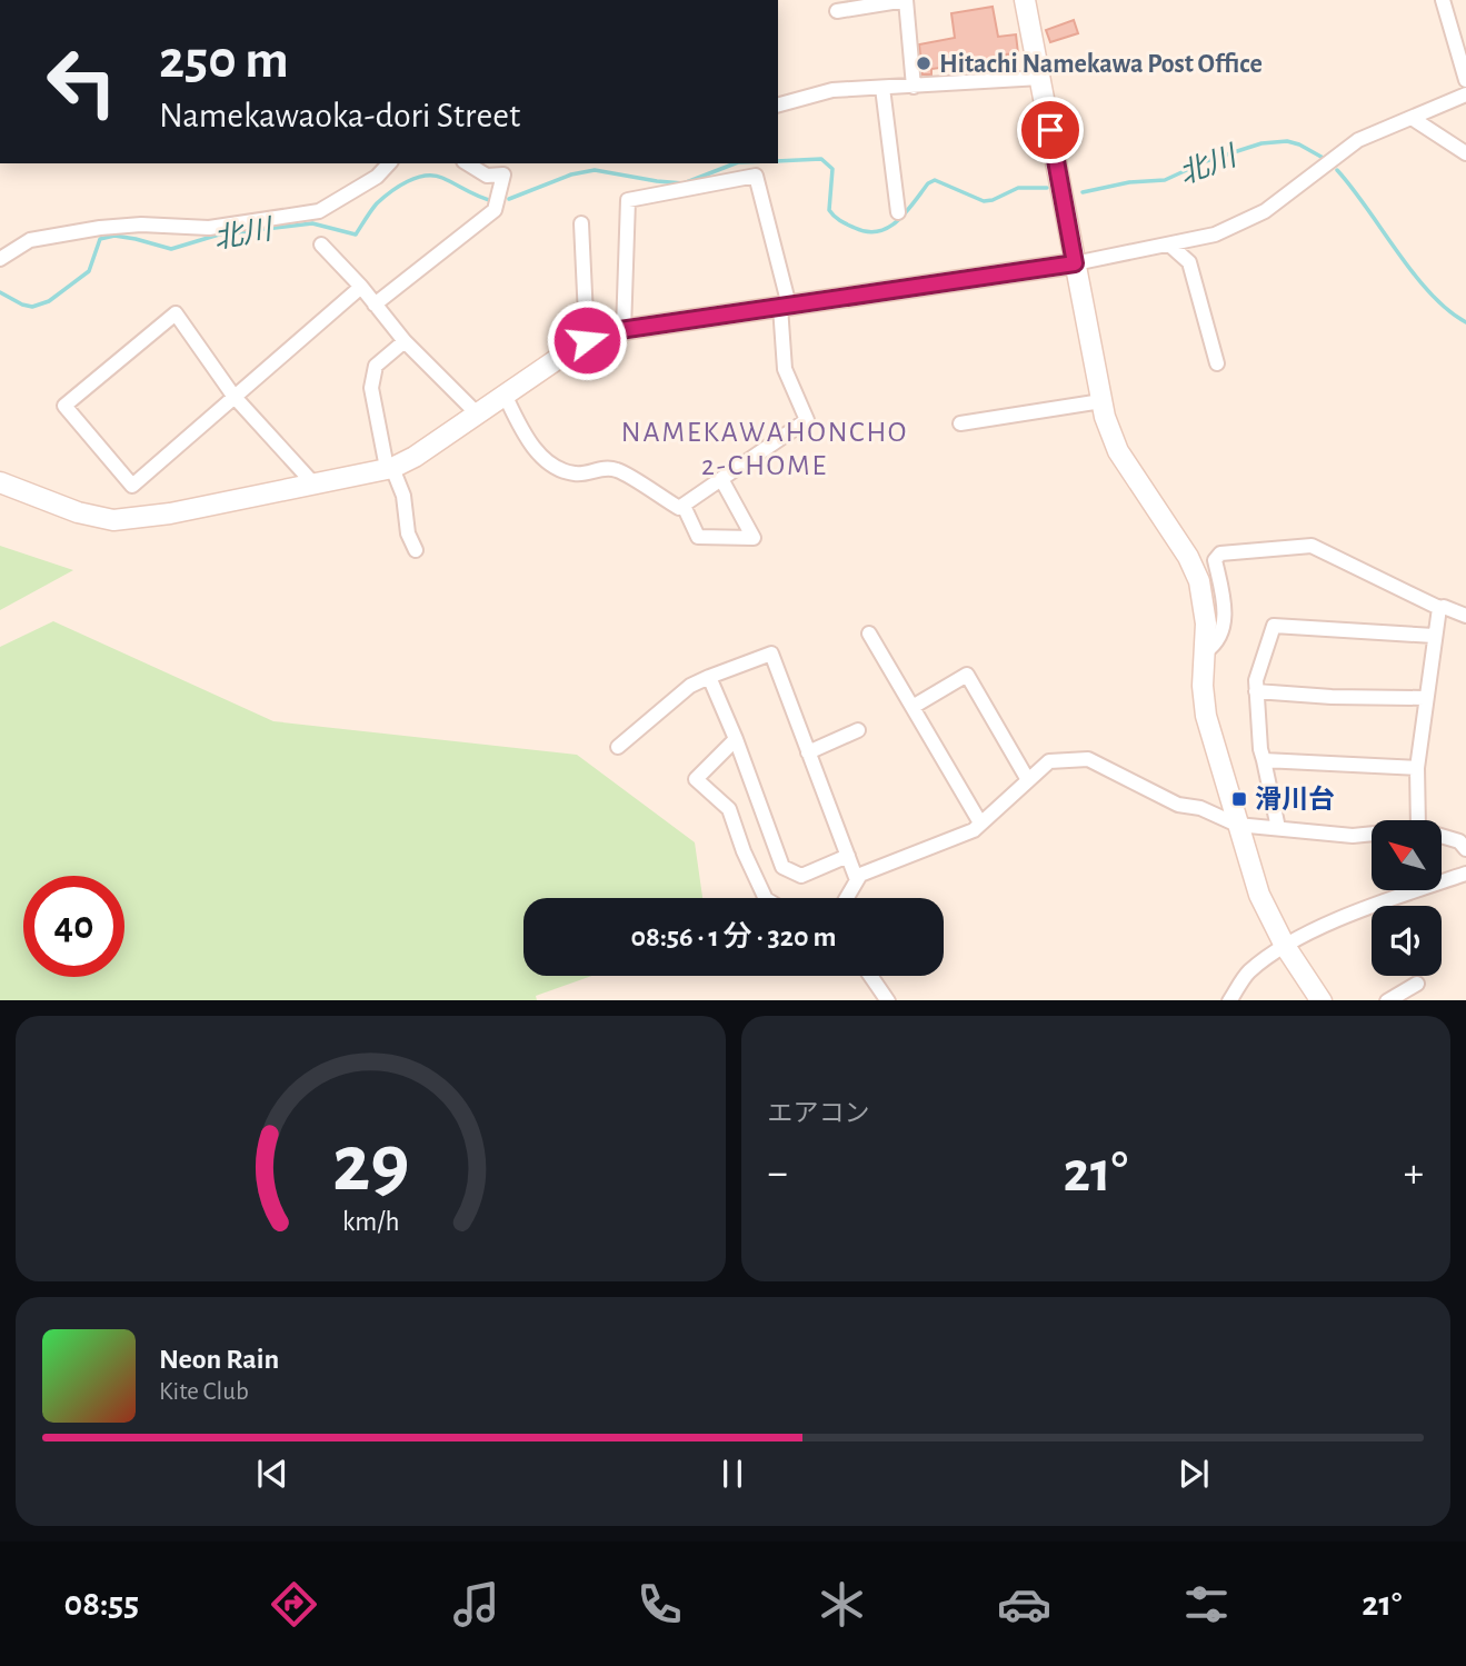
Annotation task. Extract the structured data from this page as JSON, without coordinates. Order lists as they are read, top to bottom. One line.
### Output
{"districts":["NAMEKAWAHONCHO 2-CHOME"],"water":["北川"],"places":{"other":["Hitachi Namekawa Post Office"],"transit":["滑川台"]},"north":"top left","page":{"turn":["250 m","Namekawaoka-dori Street"],"limit":"40","trip":"08:56 · 1 分 · 320 m","tile":"エアコン","heat":["−","21°","+"],"song":["Neon Rain","Kite Club"],"tabs":["08:55","21°"],"gauge":["29","km/h"]}}
